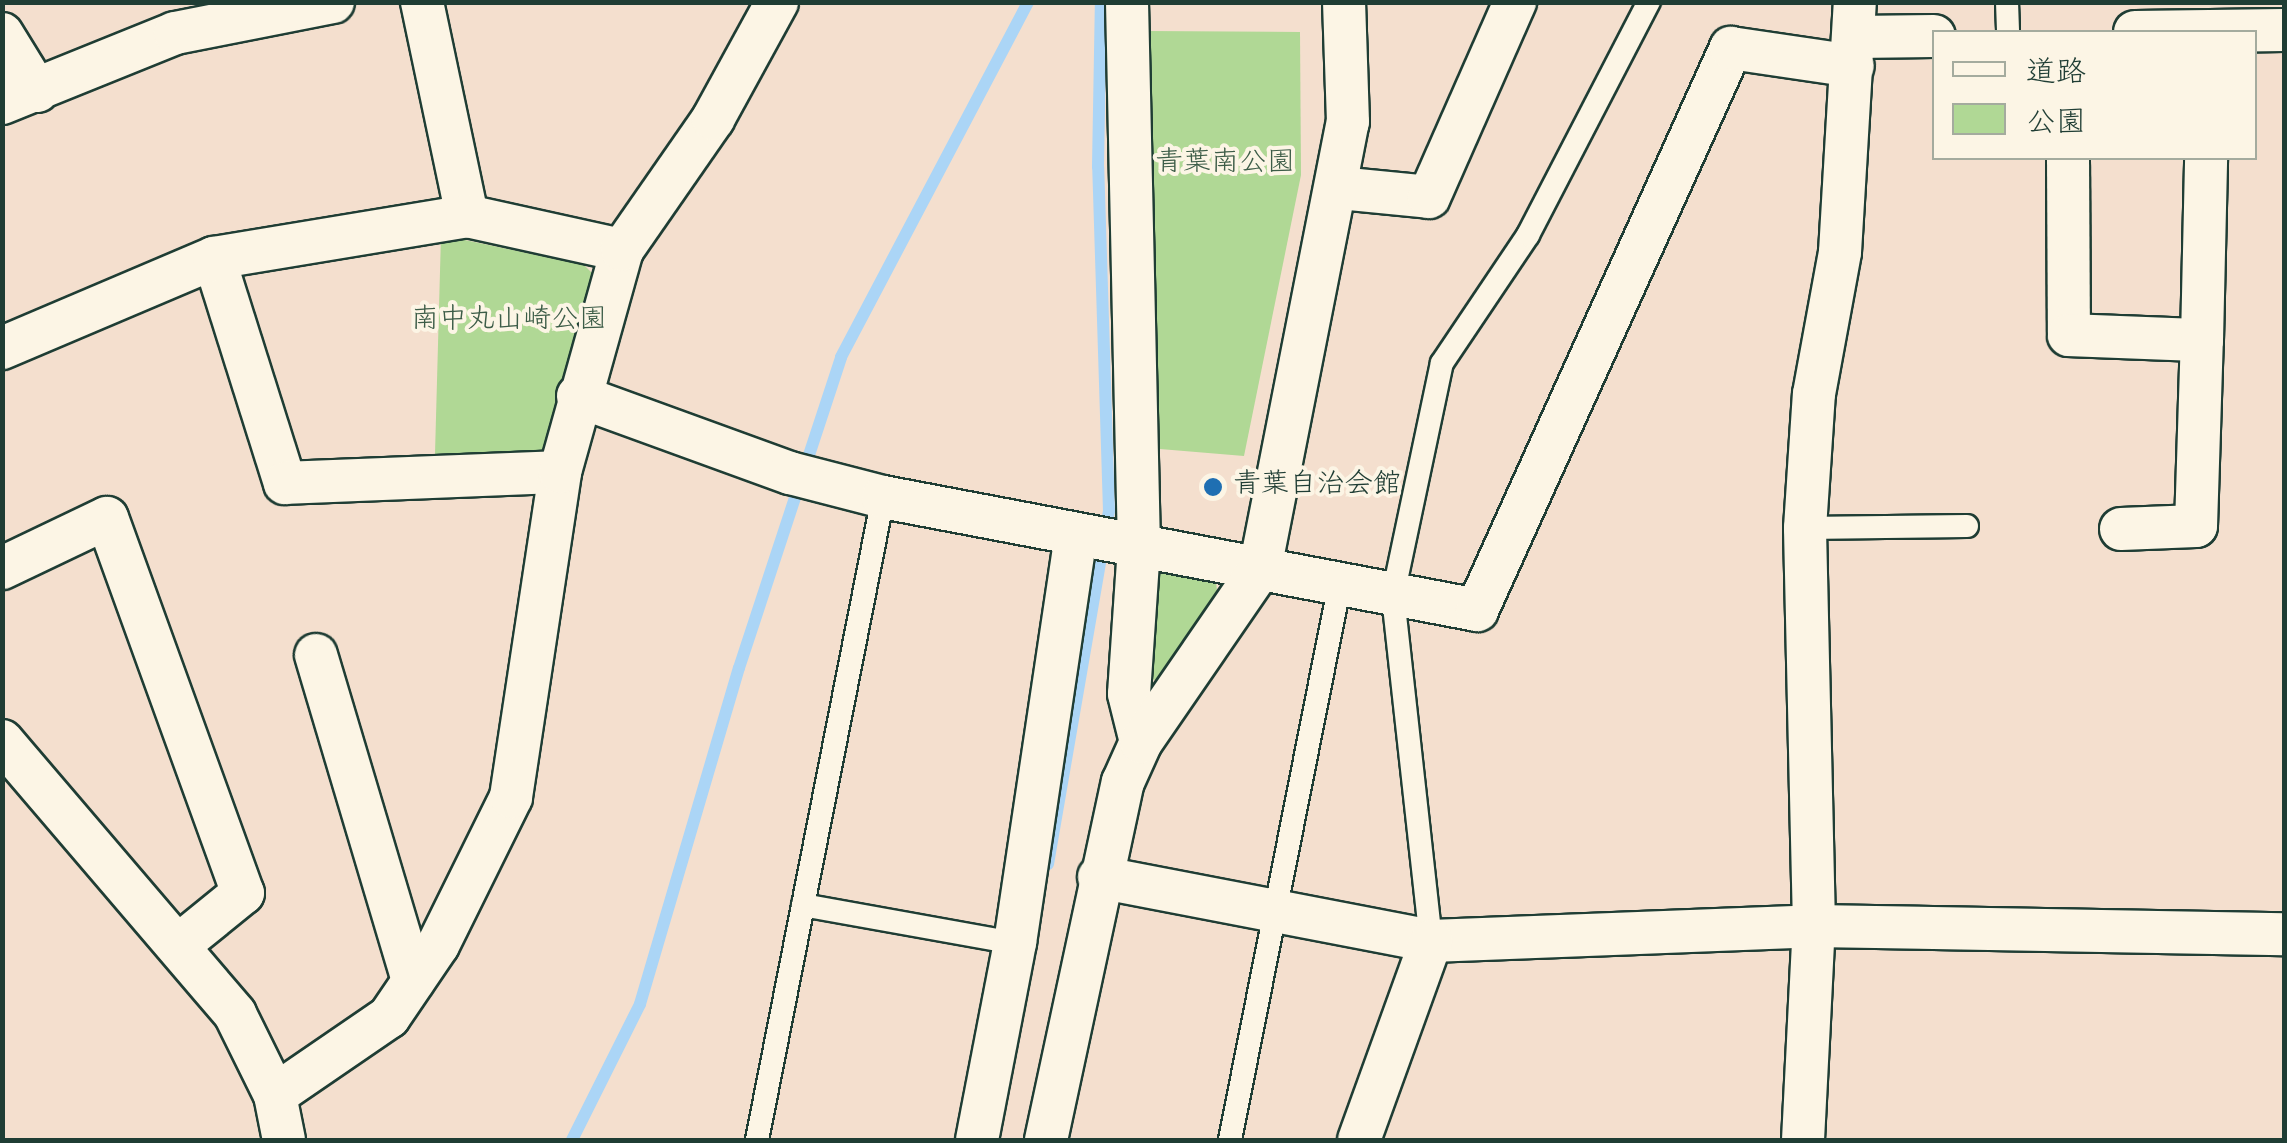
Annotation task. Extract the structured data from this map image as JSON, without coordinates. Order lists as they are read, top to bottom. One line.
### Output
{"parks":["青葉南公園","南中丸山崎公園"],"places":["青葉自治会館"],"legend":["道路","公園"]}
